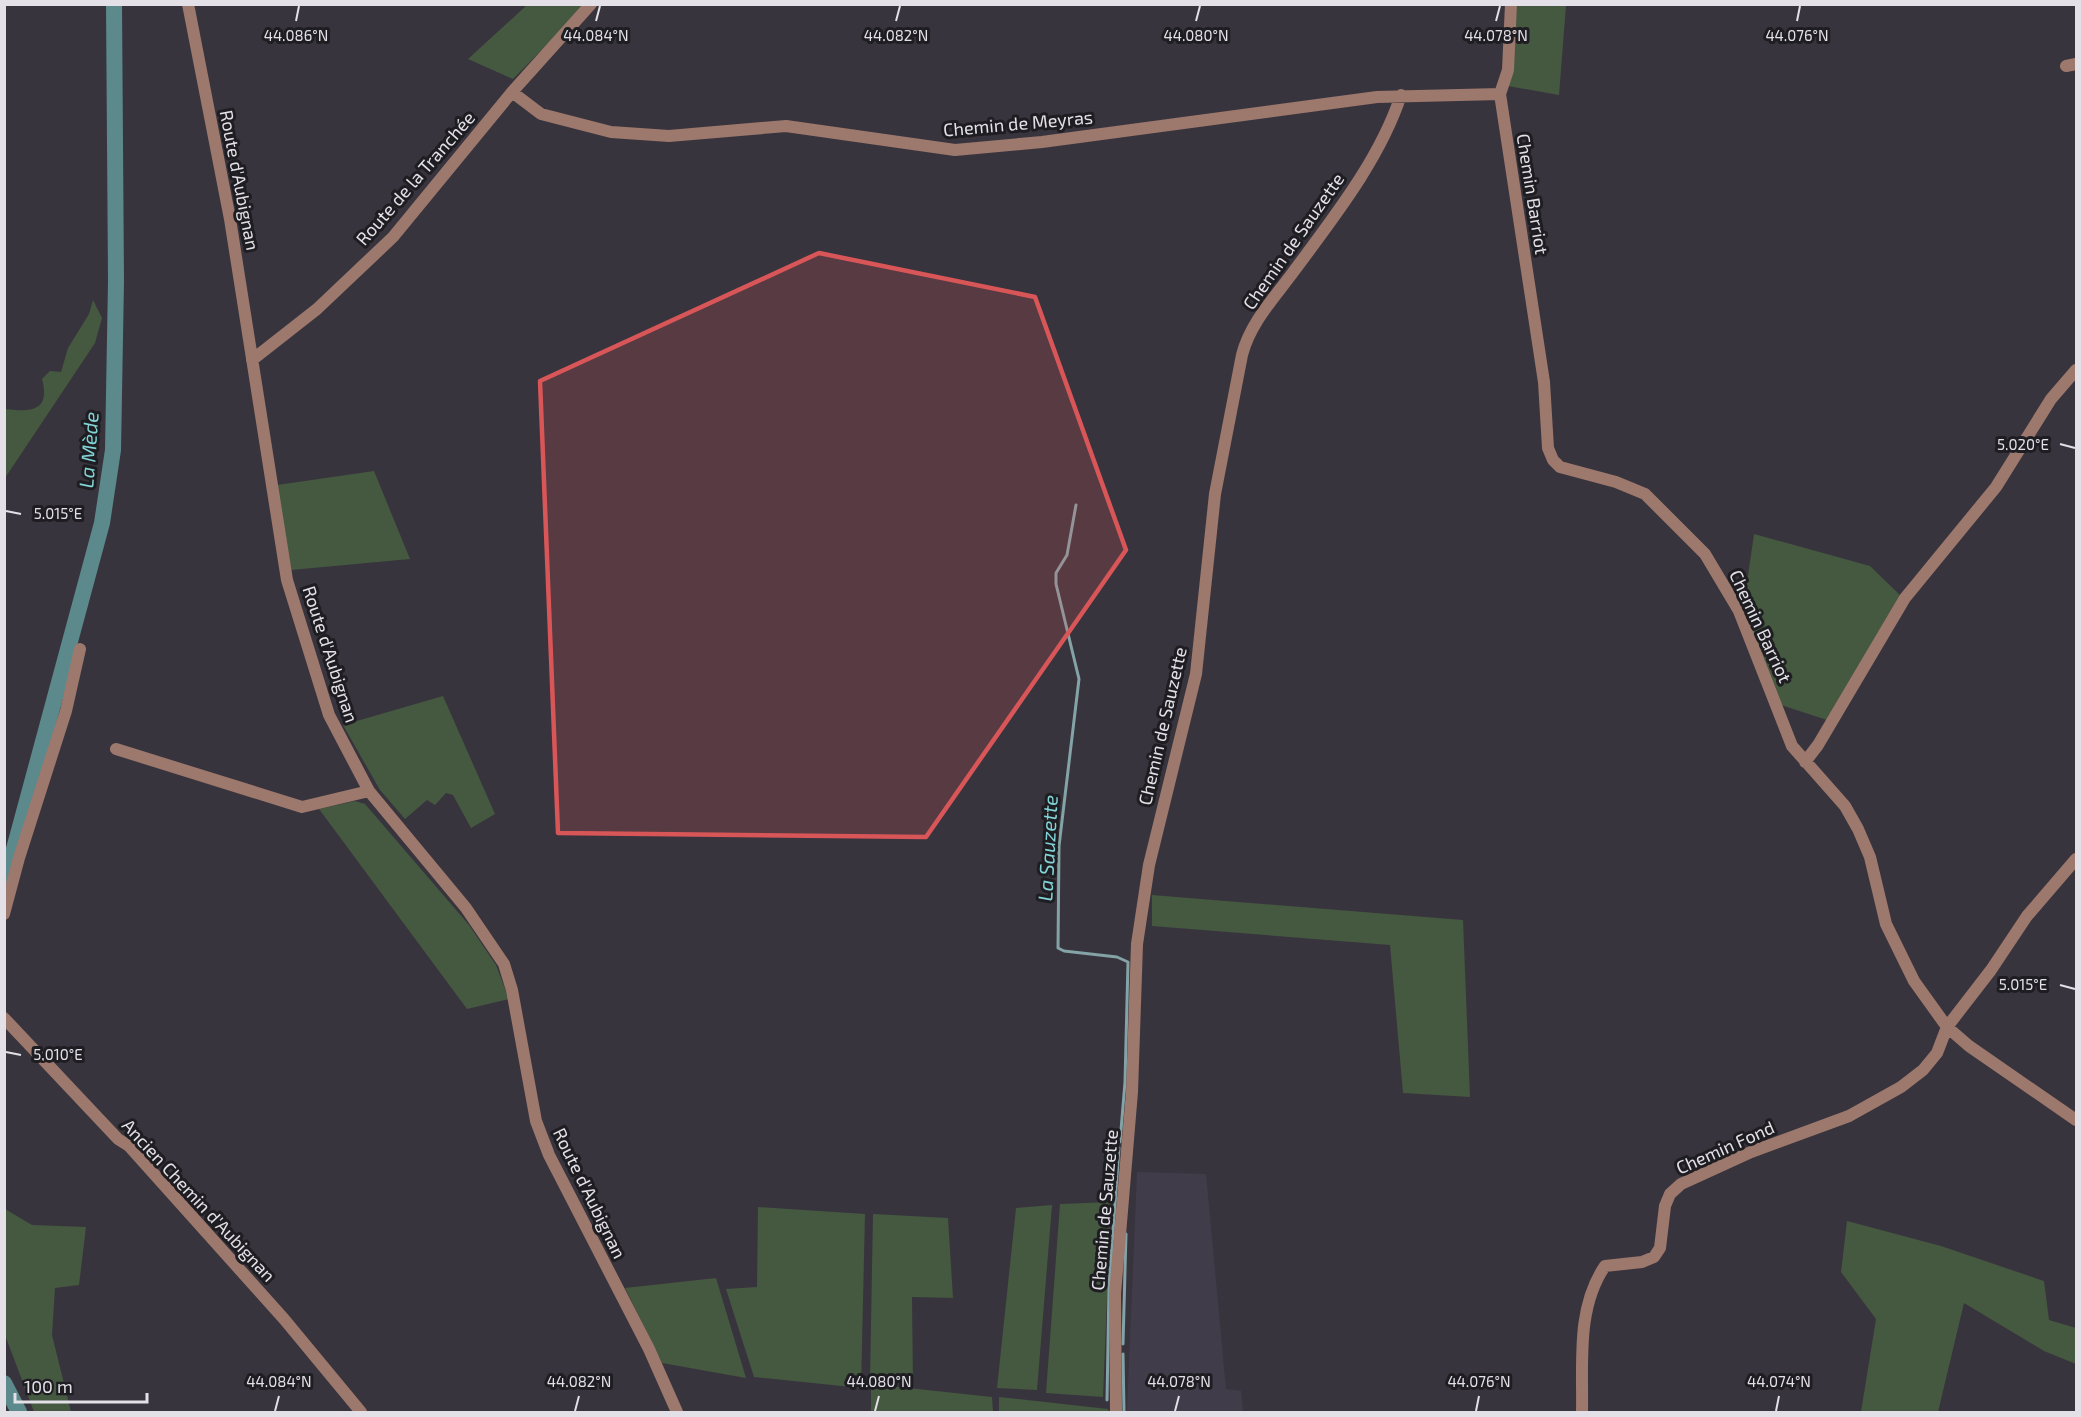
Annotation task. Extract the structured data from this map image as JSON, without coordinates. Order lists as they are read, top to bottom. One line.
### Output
{"streets":{"street":["Chemin de Meyras","Route de la Tranchée","Route d'Aubignan","Chemin Barriot","Chemin de Sauzette","Chemin Fond","Ancien Chemin d'Aubignan"]},"crossings":[["Chemin de Meyras","Route de la Tranchée"],["Chemin de Meyras","Chemin Barriot"],["Chemin de Meyras","Chemin de Sauzette"],["Route de la Tranchée","Route d'Aubignan"],["Chemin Barriot","Chemin Fond"]],"water":["La Mède","La Sauzette"],"scale_bar":"100 m","coordinates":["44.086°N","44.084°N","44.082°N","44.080°N","44.078°N","44.076°N","5.020°E","5.015°E","5.010°E","44.074°N"]}
